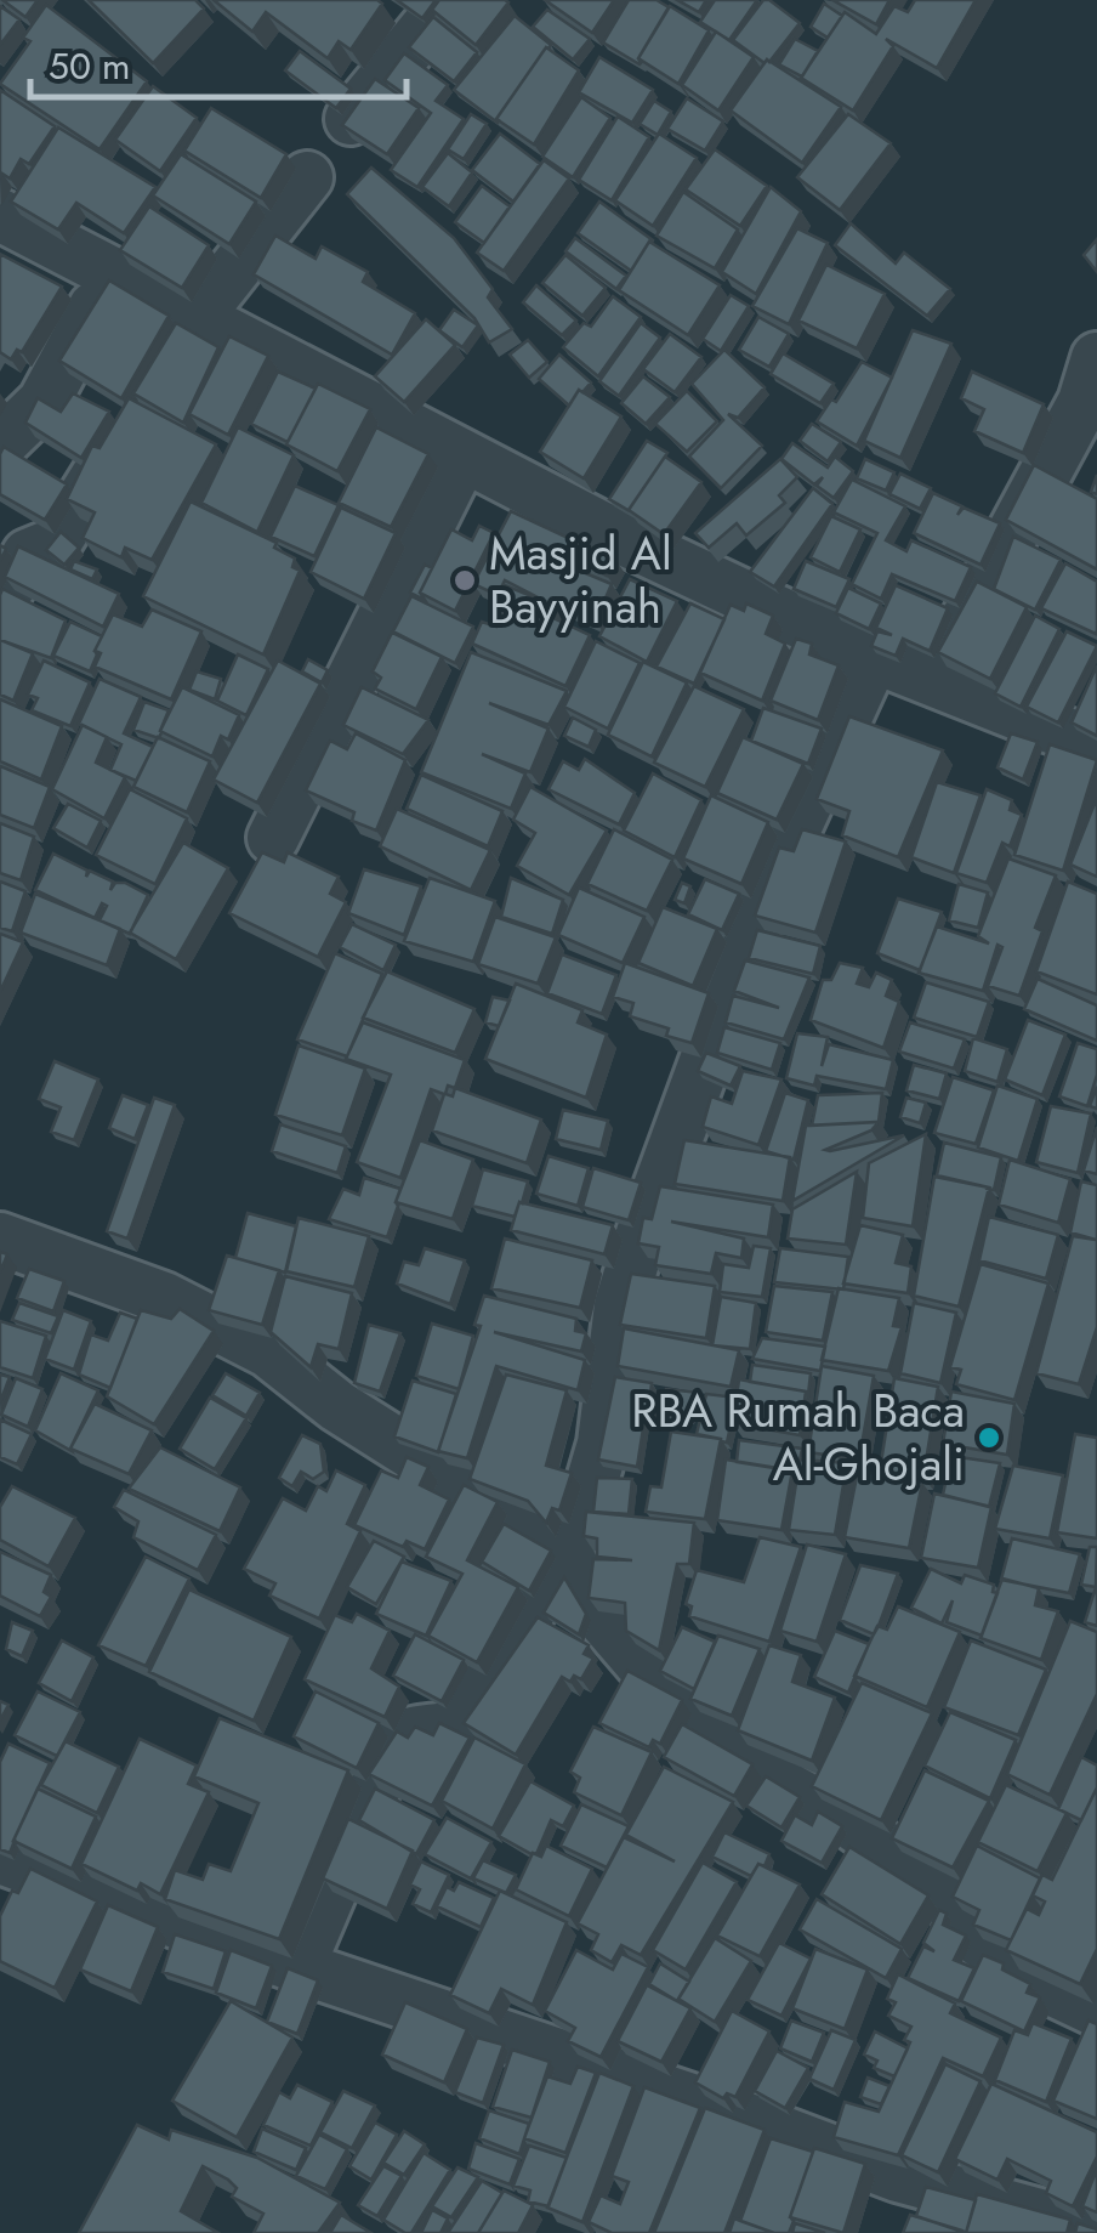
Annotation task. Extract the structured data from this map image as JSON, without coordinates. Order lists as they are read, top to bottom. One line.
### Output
{"places":["Masjid Al Bayyinah","RBA Rumah Baca Al-Ghojali"],"scale_bar":"50 m"}
